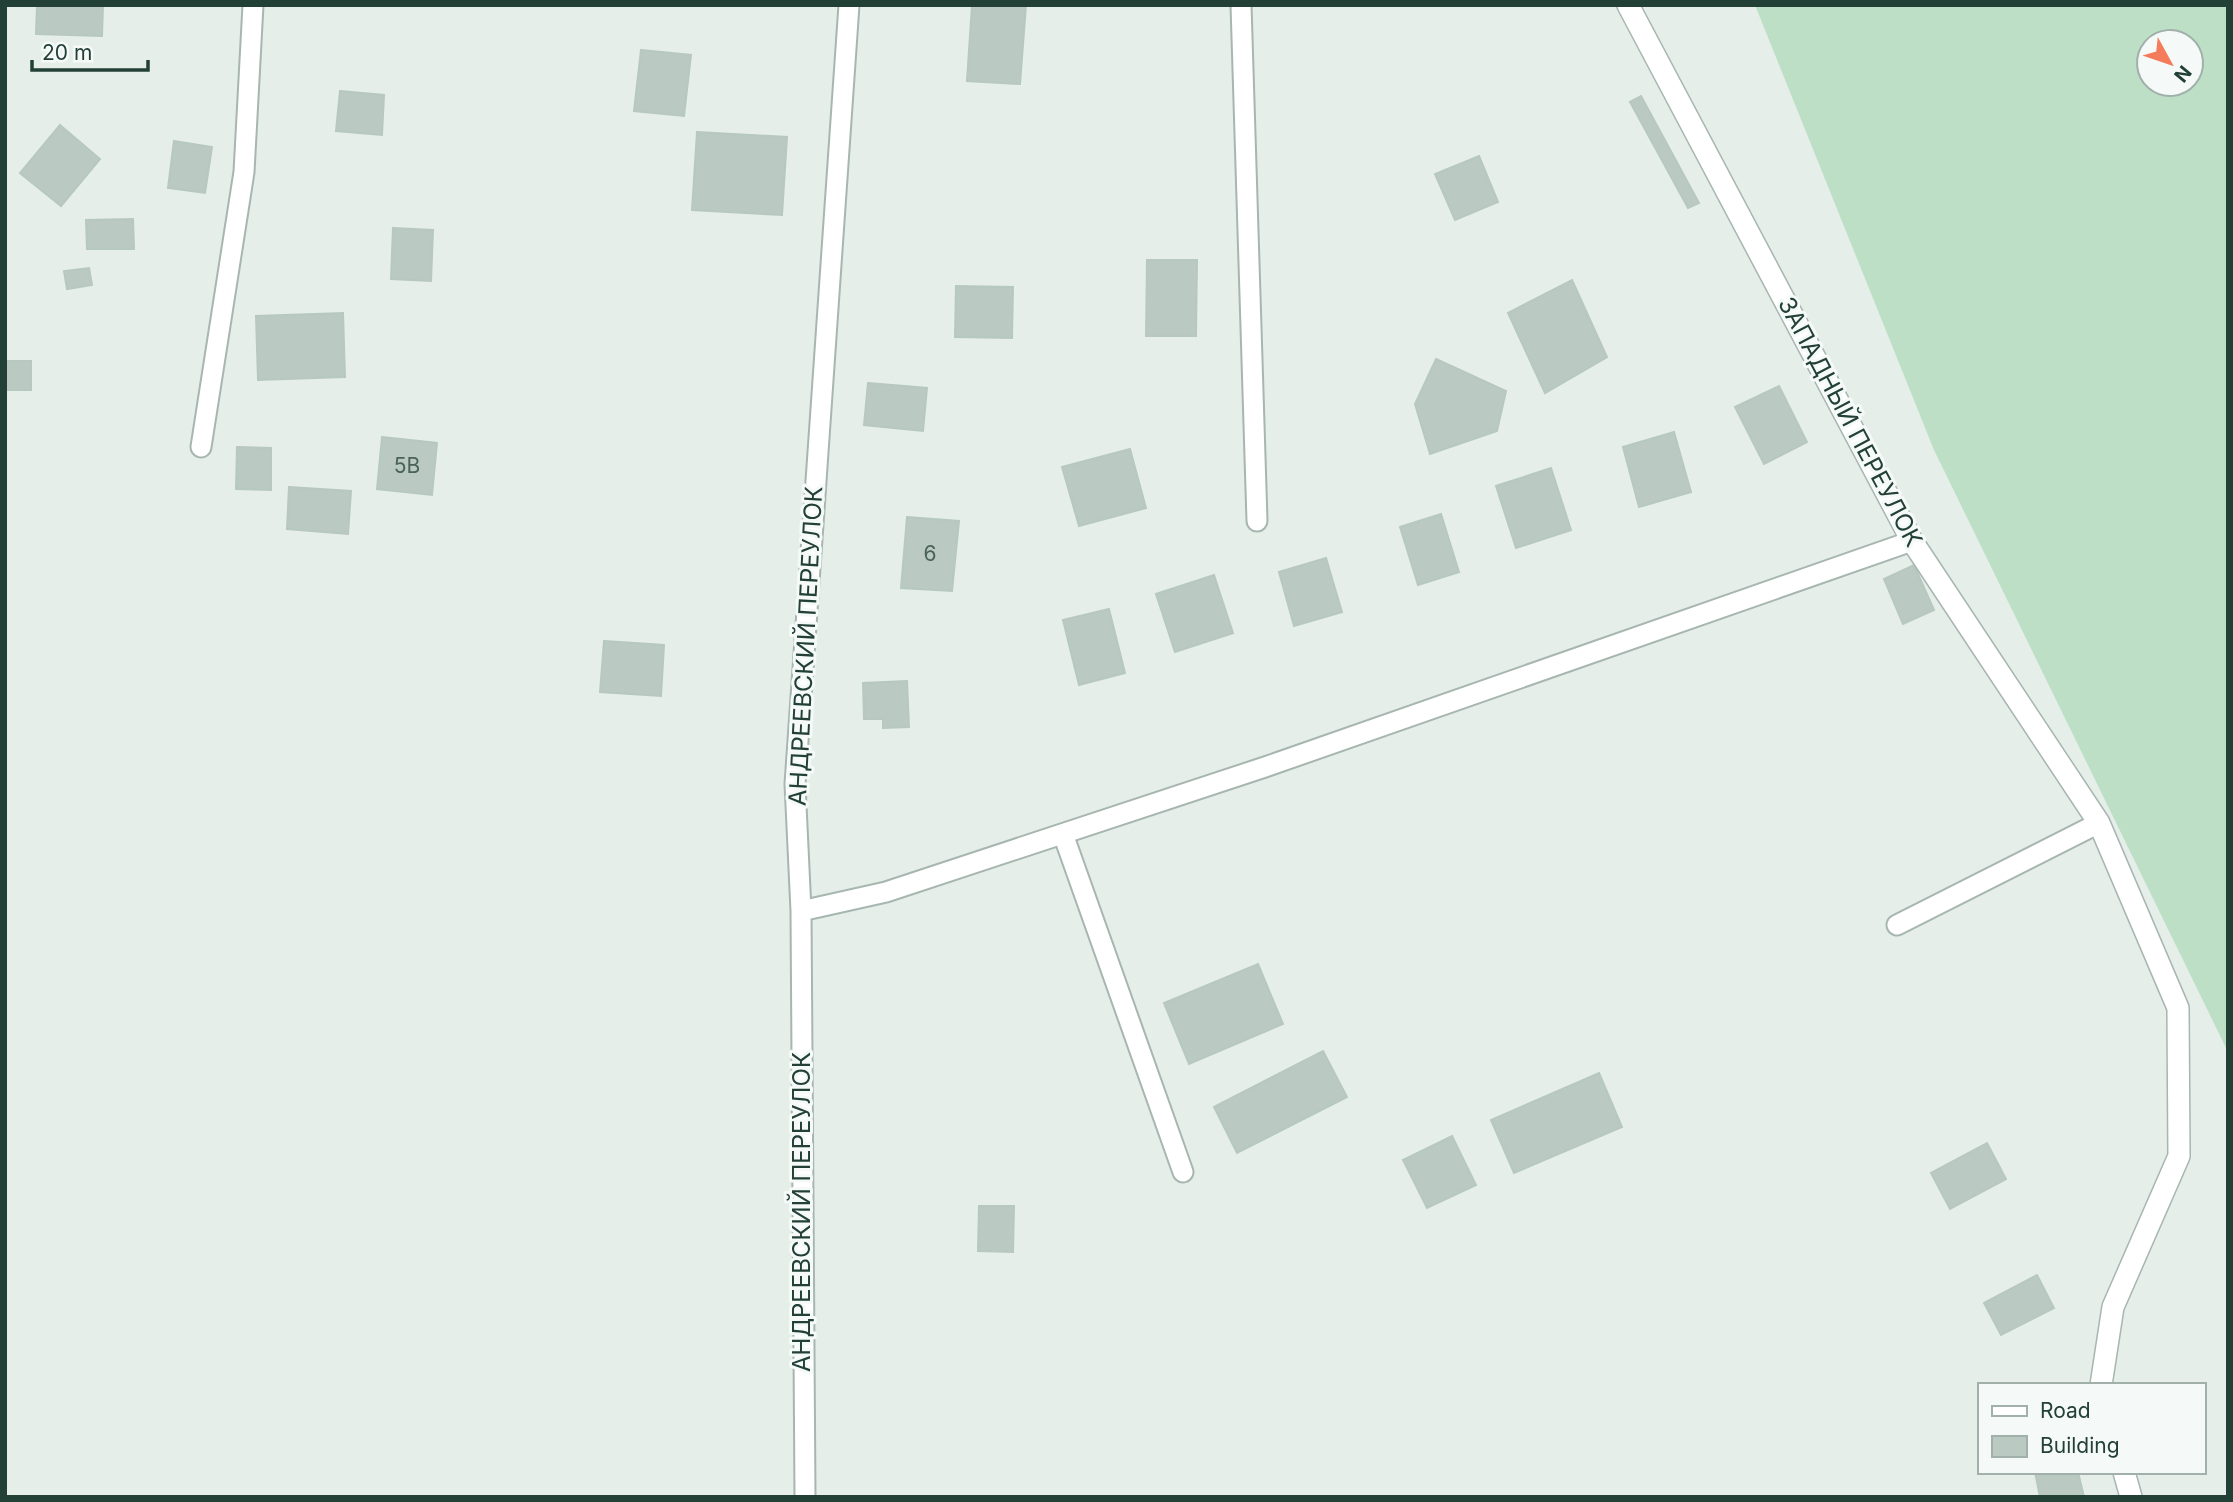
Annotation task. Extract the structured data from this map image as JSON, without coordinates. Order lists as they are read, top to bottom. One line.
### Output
{"streets":{"street":["ЗАПАДНЫЙ ПЕРЕУЛОК"],"lane":["АНДРЕЕВСКИЙ ПЕРЕУЛОК"]},"house_numbers":["5В","6"],"legend":["Road","Building"],"scale_bar":"20 m","north":"bottom right"}
